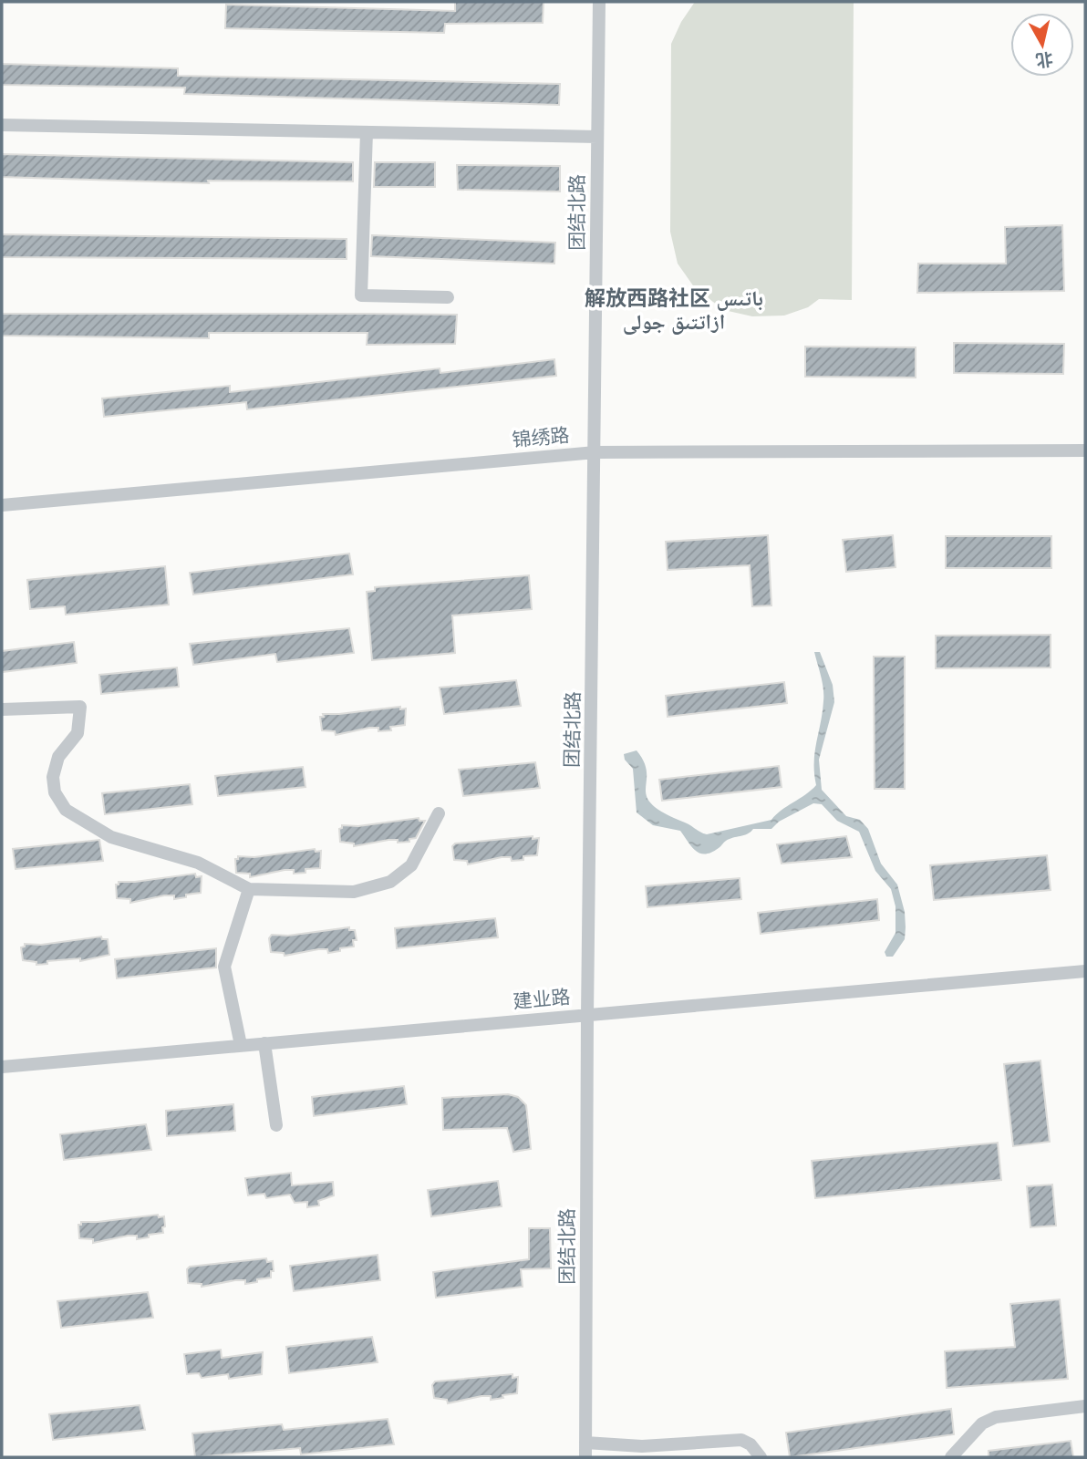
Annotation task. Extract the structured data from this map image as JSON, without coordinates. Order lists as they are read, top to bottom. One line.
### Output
{"streets":{"street":["团结北路","锦绣路","建业路"]},"crossings":[["团结北路","锦绣路"],["团结北路","建业路"]],"districts":["解放西路社区 باتىس ازاتتىق جولى"],"north":"bottom"}
